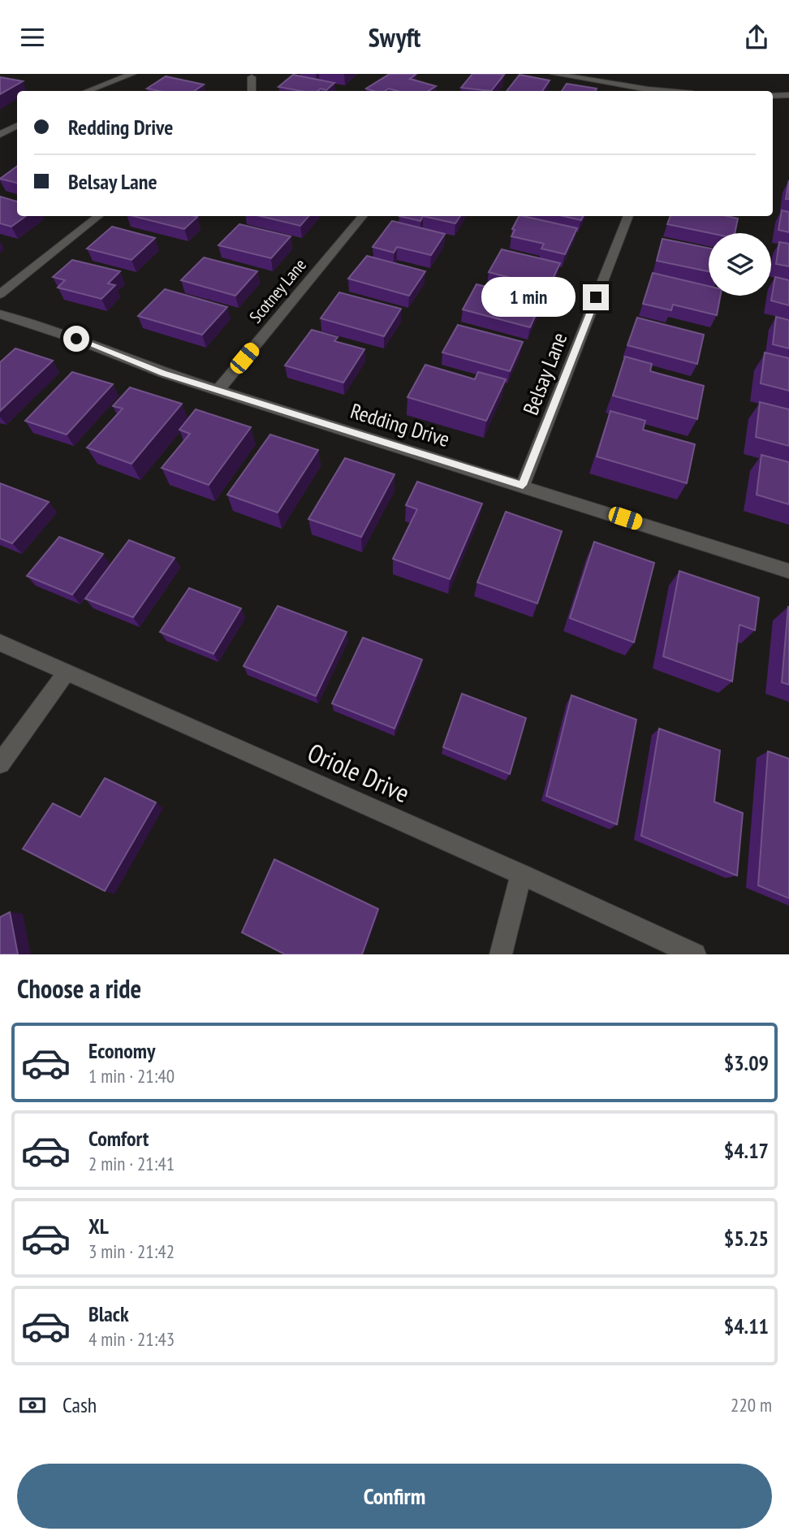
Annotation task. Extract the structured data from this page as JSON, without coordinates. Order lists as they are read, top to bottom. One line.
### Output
{"streets":{"street":["Scotney Lane","Belsay Lane","Redding Drive","Oriole Drive"]},"crossings":[["Scotney Lane","Redding Drive"],["Belsay Lane","Redding Drive"]],"page":{"header":"Swyft","banner":["Redding Drive","Belsay Lane"],"bubble":"1 min","heading":"Choose a ride","list":[{"name":"Economy","note":"1 min · 21:40","value":"$3.09"},{"name":"Comfort","note":"2 min · 21:41","value":"$4.17"},{"name":"XL","note":"3 min · 21:42","value":"$5.25"},{"name":"Black","note":"4 min · 21:43","value":"$4.11"}],"pay":["Cash","220 m"],"buttons":"Confirm"}}
